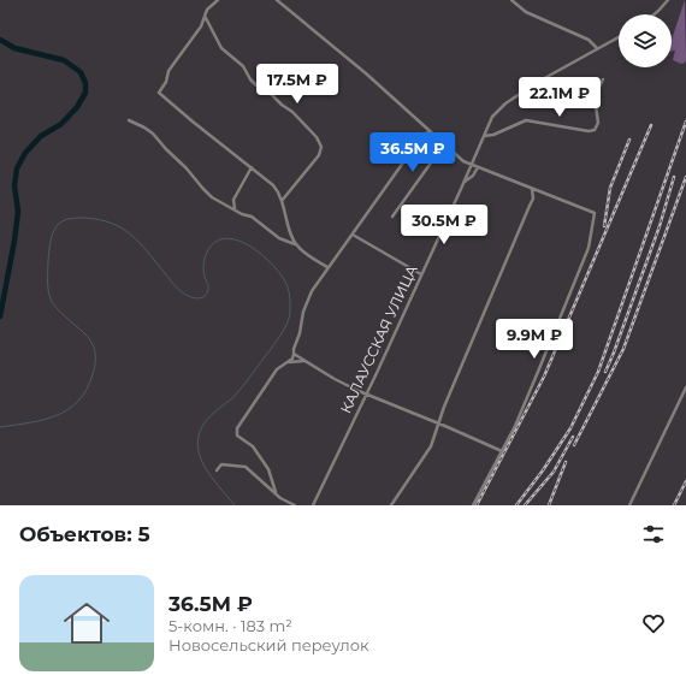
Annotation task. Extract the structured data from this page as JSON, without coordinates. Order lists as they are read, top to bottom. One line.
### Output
{"streets":{"street":["КАЛАУССКАЯ УЛИЦА"]},"page":{"price":["17.5M ₽","22.1M ₽","36.5M ₽","30.5M ₽","9.9M ₽"],"heading":"Объектов: 5","list":[{"name":"36.5M ₽","note":"5-комн. · 183 m² · Новосельский переулок"}]}}
